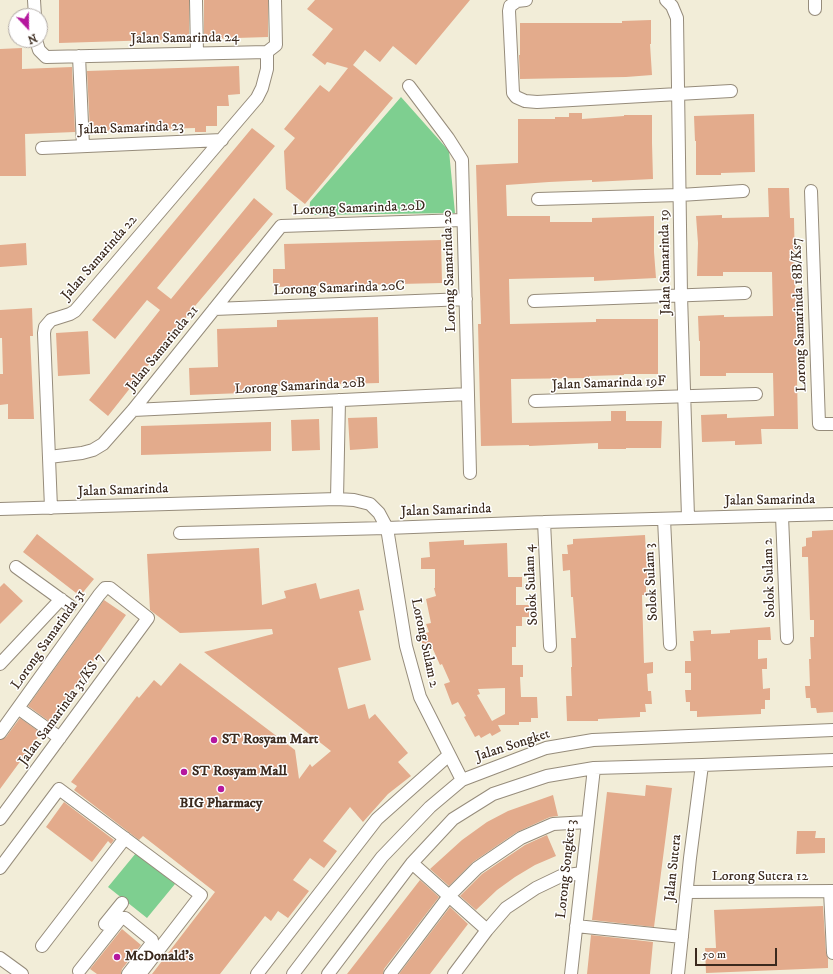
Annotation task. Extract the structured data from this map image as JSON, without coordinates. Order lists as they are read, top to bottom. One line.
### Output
{"streets":{"street":["Jalan Samarinda 24","Jalan Samarinda 23","Lorong Samarinda 20D","Jalan Samarinda 22","Jalan Samarinda 19","Lorong Samarinda 20","Lorong Samarinda 20C","Lorong Samarinda 18B/Ks7","Jalan Samarinda 21","Jalan Samarinda 19F","Lorong Samarinda 20B","Jalan Samarinda","Solok Sulam 2","Solok Sulam 3","Solok Sulam 4","Lorong Samarinda 31","Lorong Sulam 2","Jalan Samarinda 31/KS 7","Jalan Songket","Jalan Sutera","Lorong Songket 3","Lorong Sutera 12"]},"crossings":[["Jalan Samarinda 24","Jalan Samarinda 22"],["Jalan Samarinda 23","Jalan Samarinda 22"],["Lorong Samarinda 20D","Lorong Samarinda 20"],["Lorong Samarinda 20D","Jalan Samarinda 21"],["Jalan Samarinda 22","Jalan Samarinda 21"],["Jalan Samarinda 22","Jalan Samarinda"],["Jalan Samarinda 19","Jalan Samarinda 19F"],["Jalan Samarinda 19","Jalan Samarinda"],["Lorong Samarinda 20","Lorong Samarinda 20C"],["Lorong Samarinda 20","Lorong Samarinda 20B"],["Lorong Samarinda 20C","Jalan Samarinda 21"],["Jalan Samarinda 21","Lorong Samarinda 20B"],["Jalan Samarinda","Solok Sulam 2"],["Jalan Samarinda","Solok Sulam 3"],["Jalan Samarinda","Solok Sulam 4"],["Jalan Samarinda","Lorong Sulam 2"],["Lorong Samarinda 31","Jalan Samarinda 31/KS 7"],["Lorong Sulam 2","Jalan Songket"],["Jalan Sutera","Lorong Sutera 12"]],"places":["ST Rosyam Mart","ST Rosyam Mall","BIG Pharmacy","McDonald's"],"scale_bar":"50 m","north":"bottom"}
